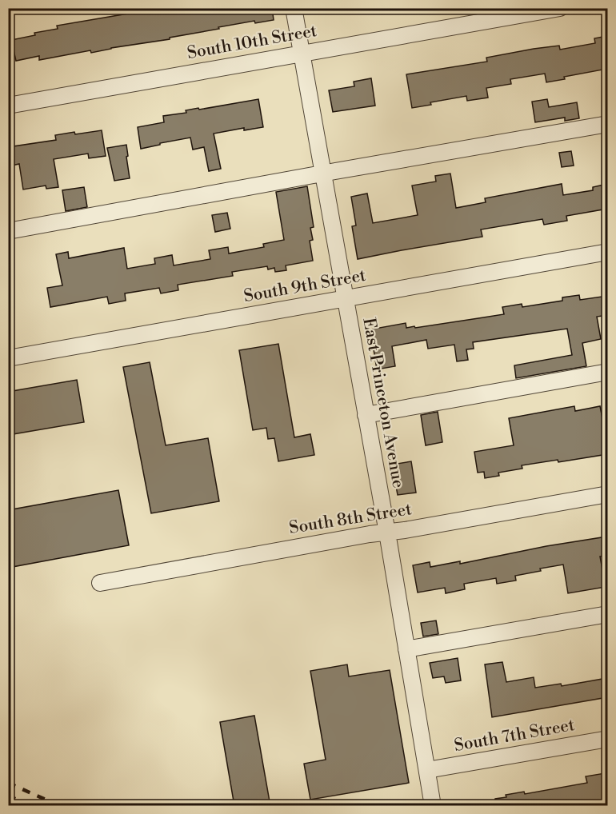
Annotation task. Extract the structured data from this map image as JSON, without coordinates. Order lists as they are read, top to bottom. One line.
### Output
{"streets":{"street":["South 10th Street","South 9th Street","East Princeton Avenue","South 8th Street","South 7th Street"]},"crossings":[["South 10th Street","East Princeton Avenue"],["South 9th Street","East Princeton Avenue"],["East Princeton Avenue","South 8th Street"],["East Princeton Avenue","South 7th Street"]]}
